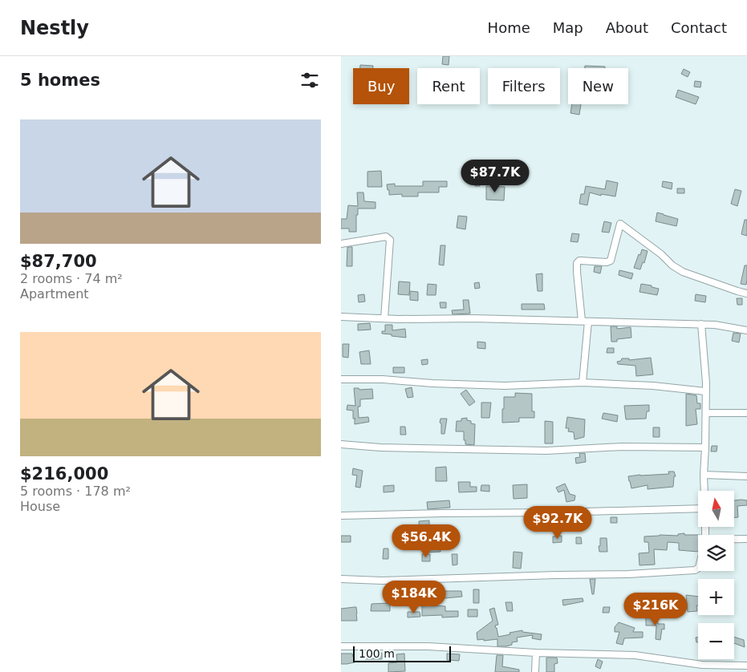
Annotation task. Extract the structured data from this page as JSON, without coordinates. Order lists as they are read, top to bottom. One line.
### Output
{"scale_bar":"100 m","north":"top","page":{"header":"Nestly","nav":["Home","Map","About","Contact"],"heading":"5 homes","chip":["Buy","Rent","Filters","New"],"list":[{"name":"$87,700","note":"2 rooms · 74 m² · Apartment"},{"name":"$216,000","note":"5 rooms · 178 m² · House"}],"price":["$87.7K","$92.7K","$56.4K","$184K","$216K"],"map_buttons":["+","−"],"scale":"100 m"}}
